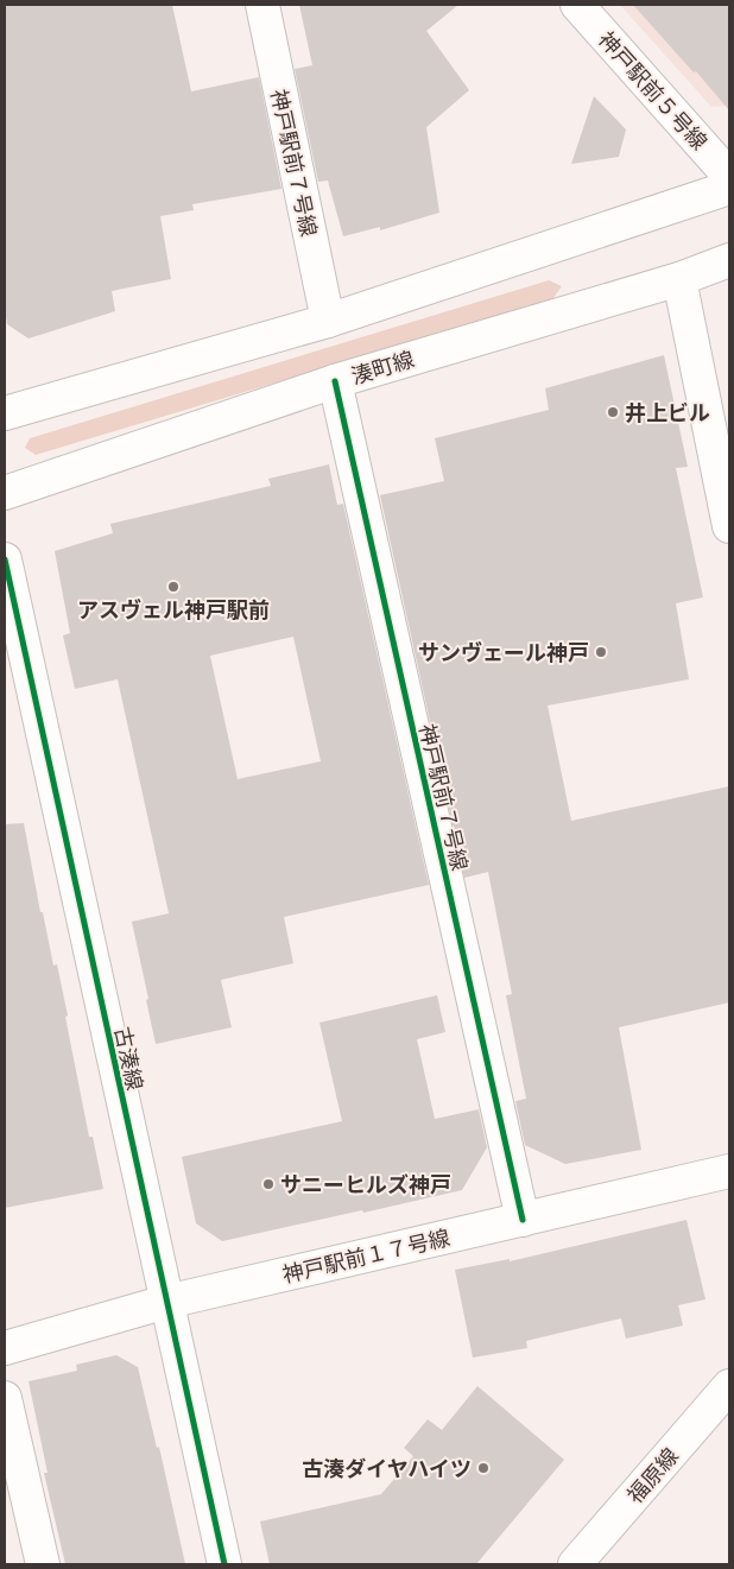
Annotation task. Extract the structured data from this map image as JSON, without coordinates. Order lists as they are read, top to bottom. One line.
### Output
{"streets":{"street":["神戸駅前５号線","神戸駅前７号線","湊町線","古湊線","神戸駅前１７号線","福原線"]},"crossings":[["神戸駅前７号線","湊町線"],["神戸駅前７号線","神戸駅前１７号線"],["古湊線","神戸駅前１７号線"]],"places":["井上ビル","アスヴェル神戸駅前","サンヴェール神戸","サニーヒルズ神戸","古湊ダイヤハイツ"]}
